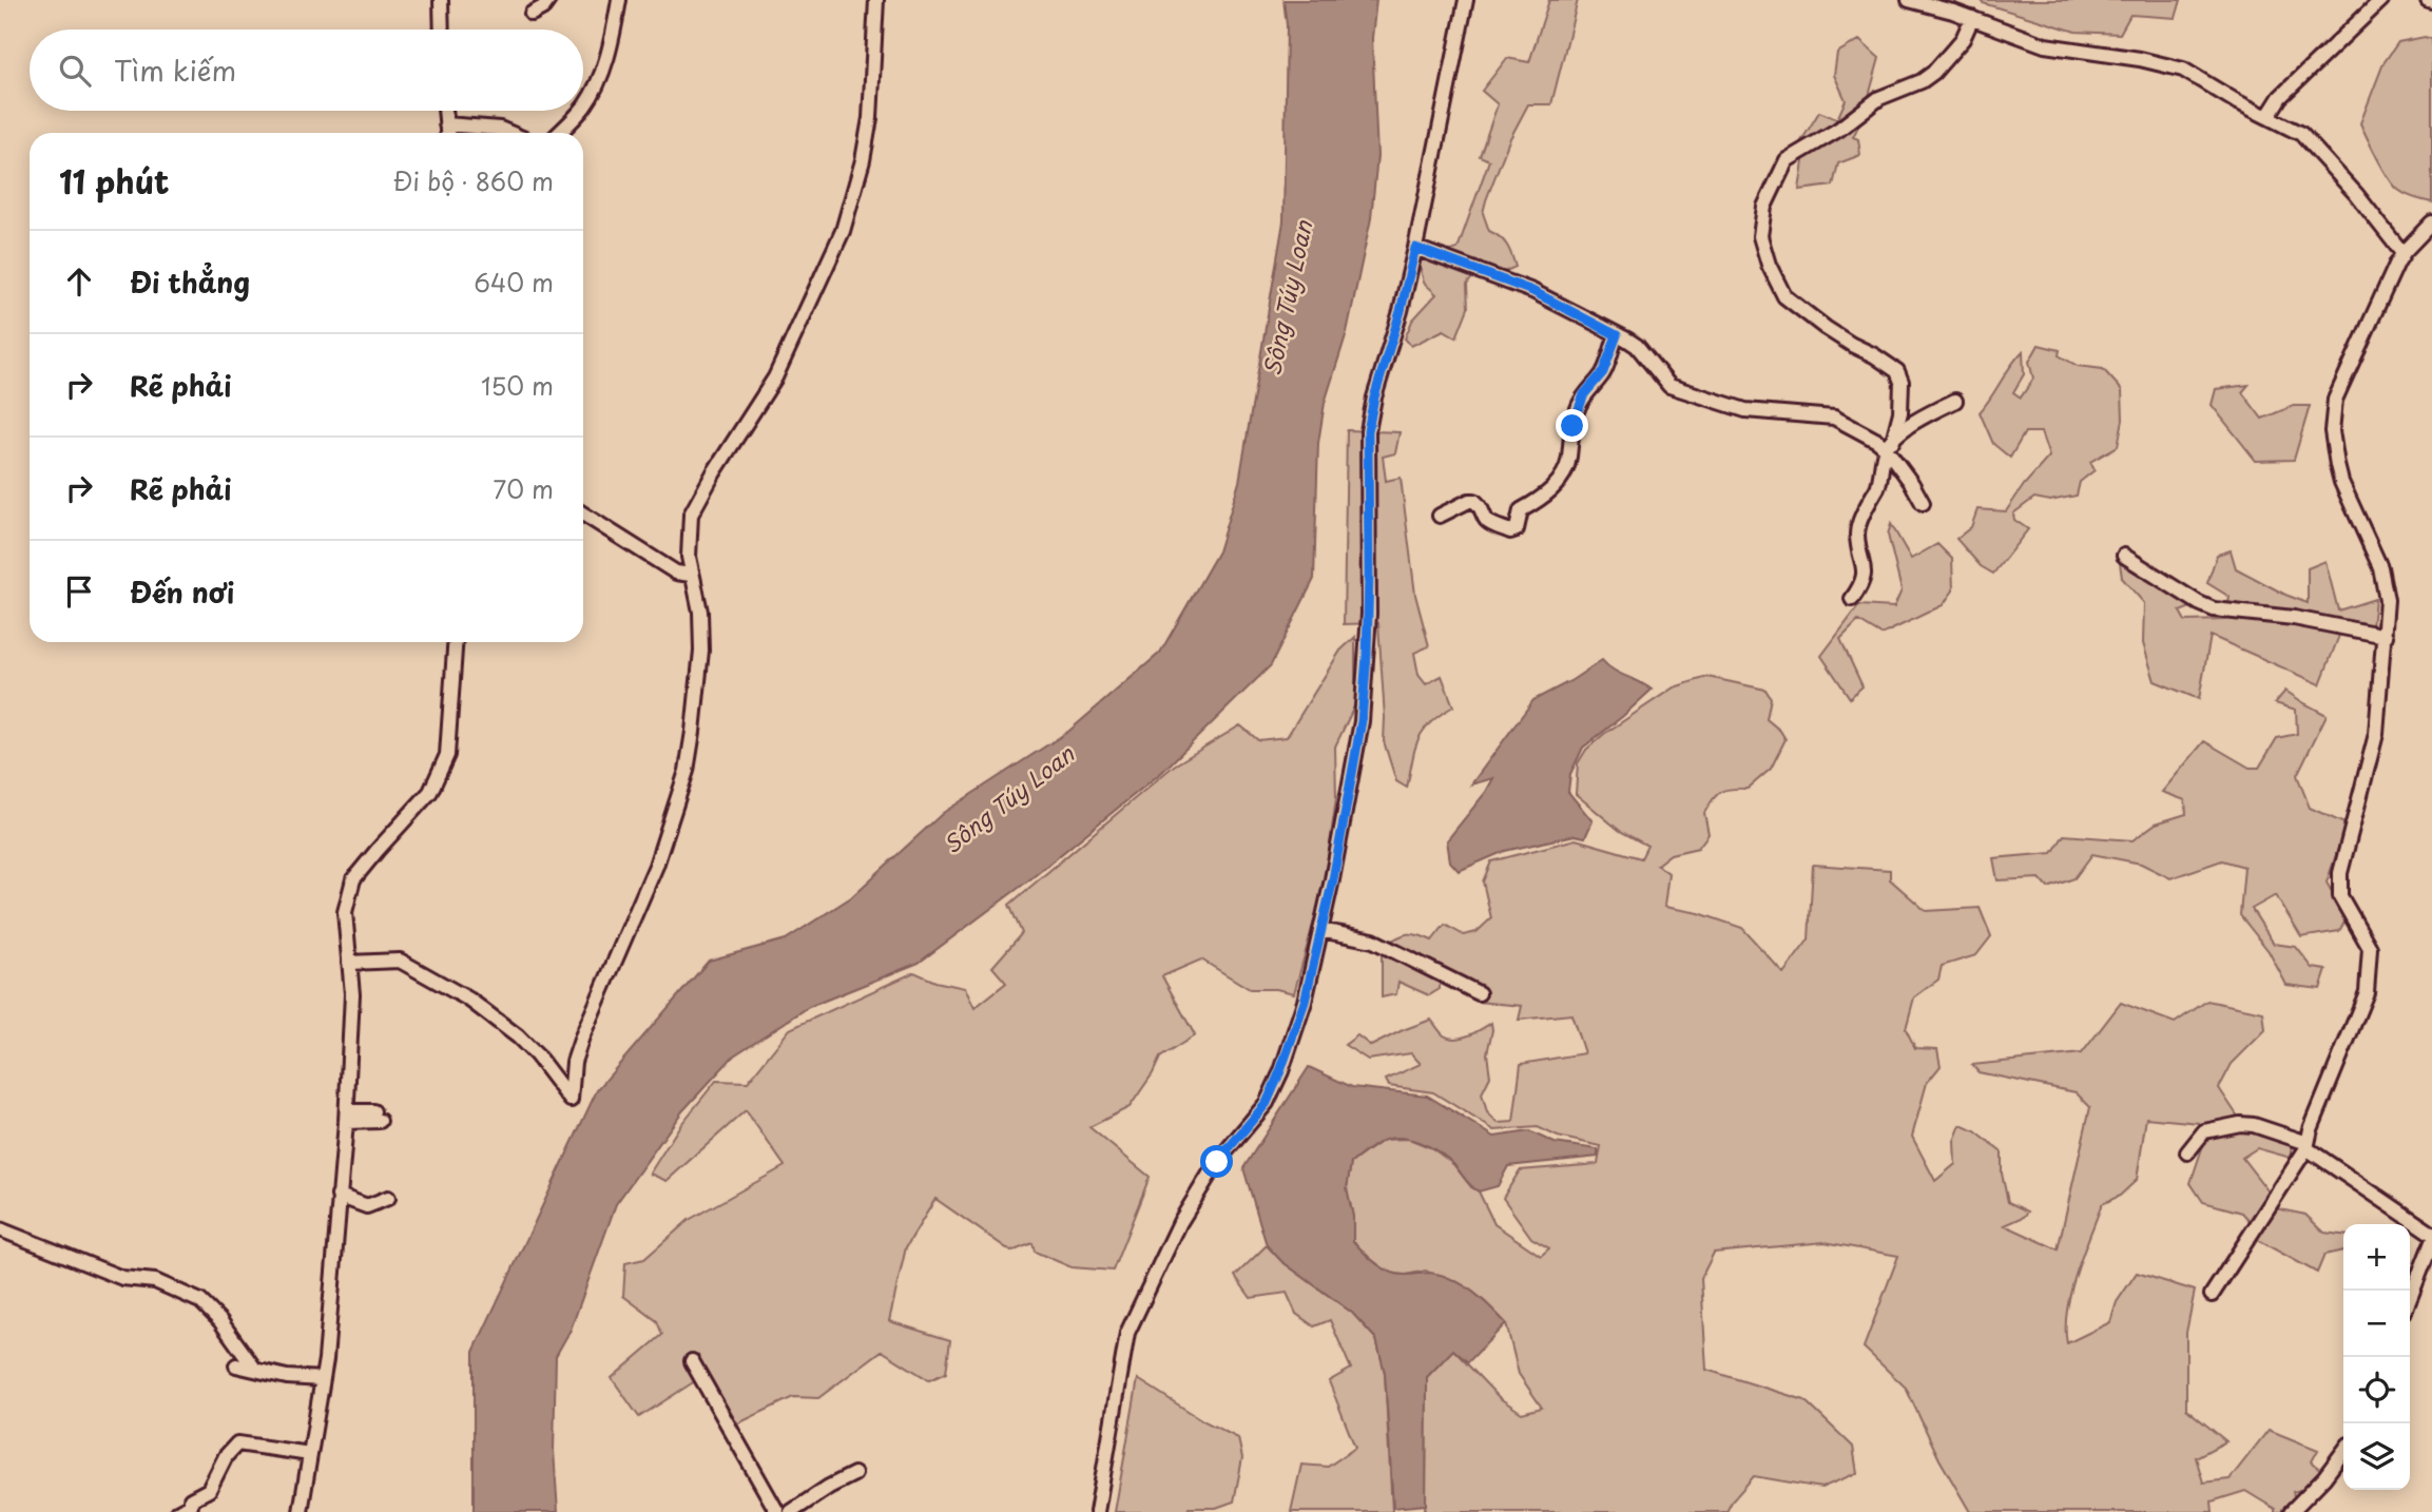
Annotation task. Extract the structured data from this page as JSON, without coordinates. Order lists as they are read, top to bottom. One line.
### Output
{"water":["Sông Túy Loan"],"page":{"search":"Tìm kiếm","heading":["11 phút","Đi bộ · 860 m"],"list":[["Đi thẳng","640 m"],["Rẽ phải","150 m"],["Rẽ phải","70 m"],"Đến nơi"],"map_buttons":["+","−"]}}
